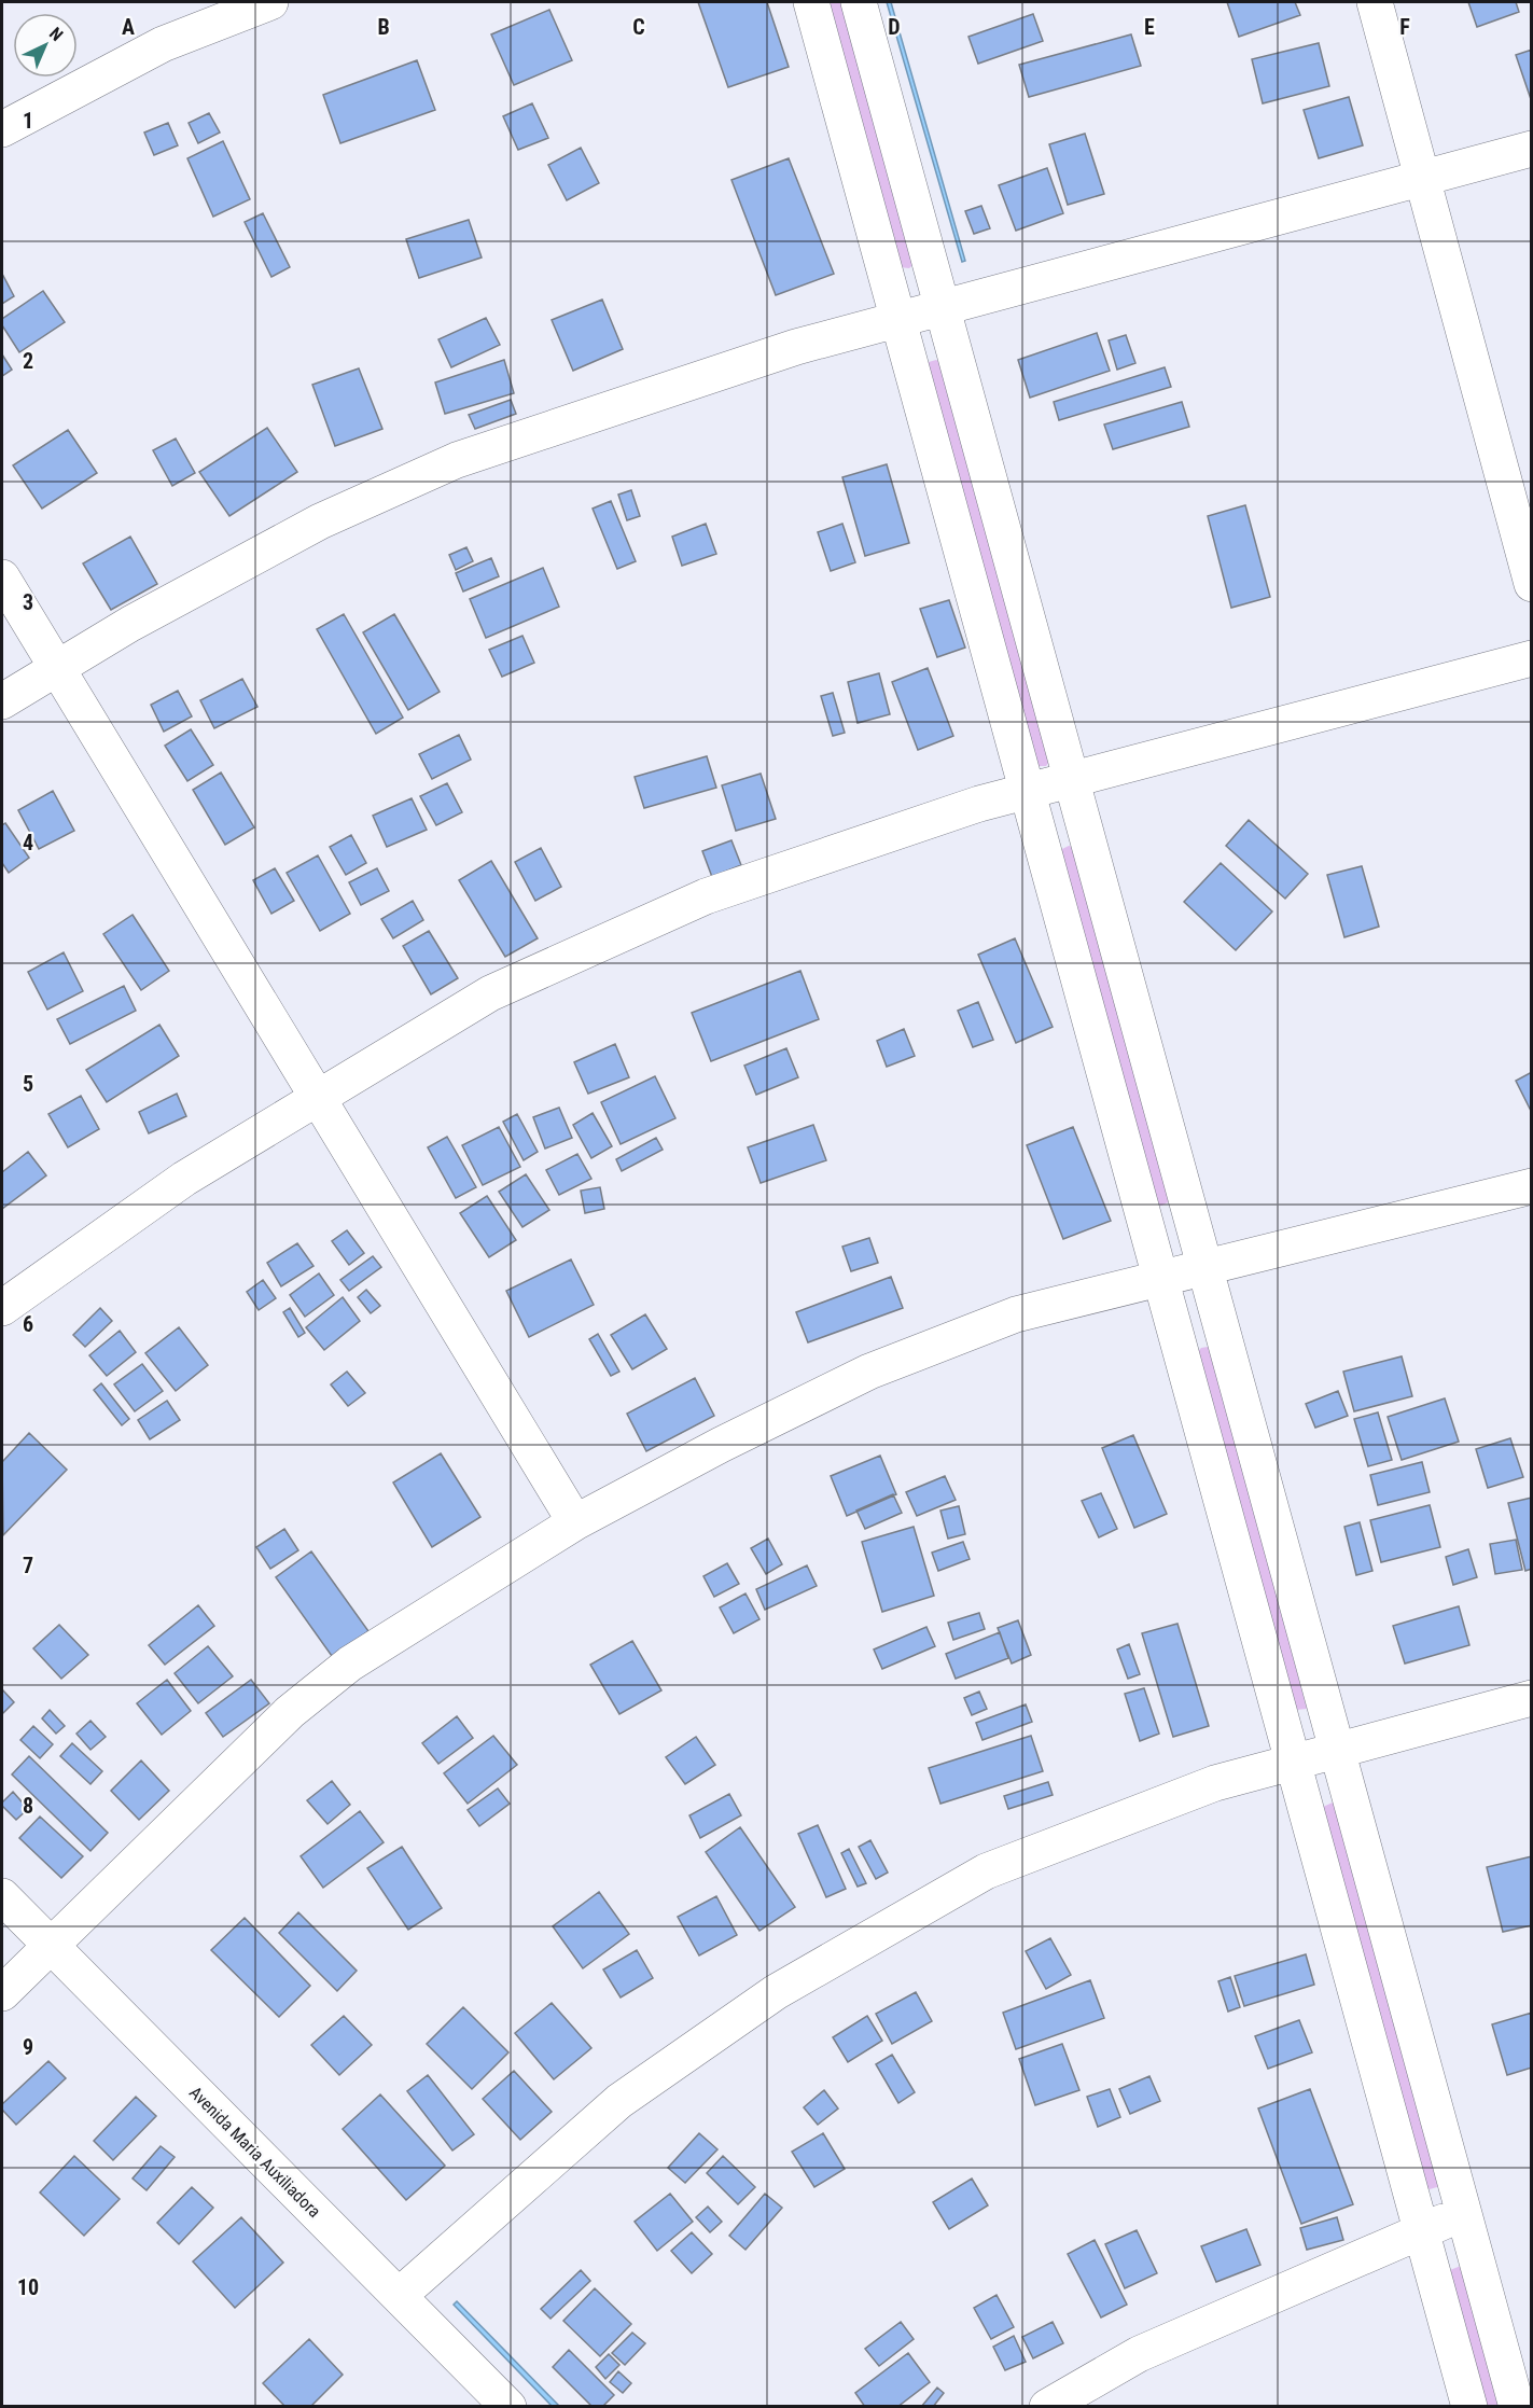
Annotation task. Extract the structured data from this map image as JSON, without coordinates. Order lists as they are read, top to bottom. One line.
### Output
{"streets":{"street":["Avenida Maria Auxiliadora"]},"north":"top right","grid":{"columns":["A","B","C","D","E","F"],"rows":["1","2","3","4","5","6","7","8","9","10"]}}
